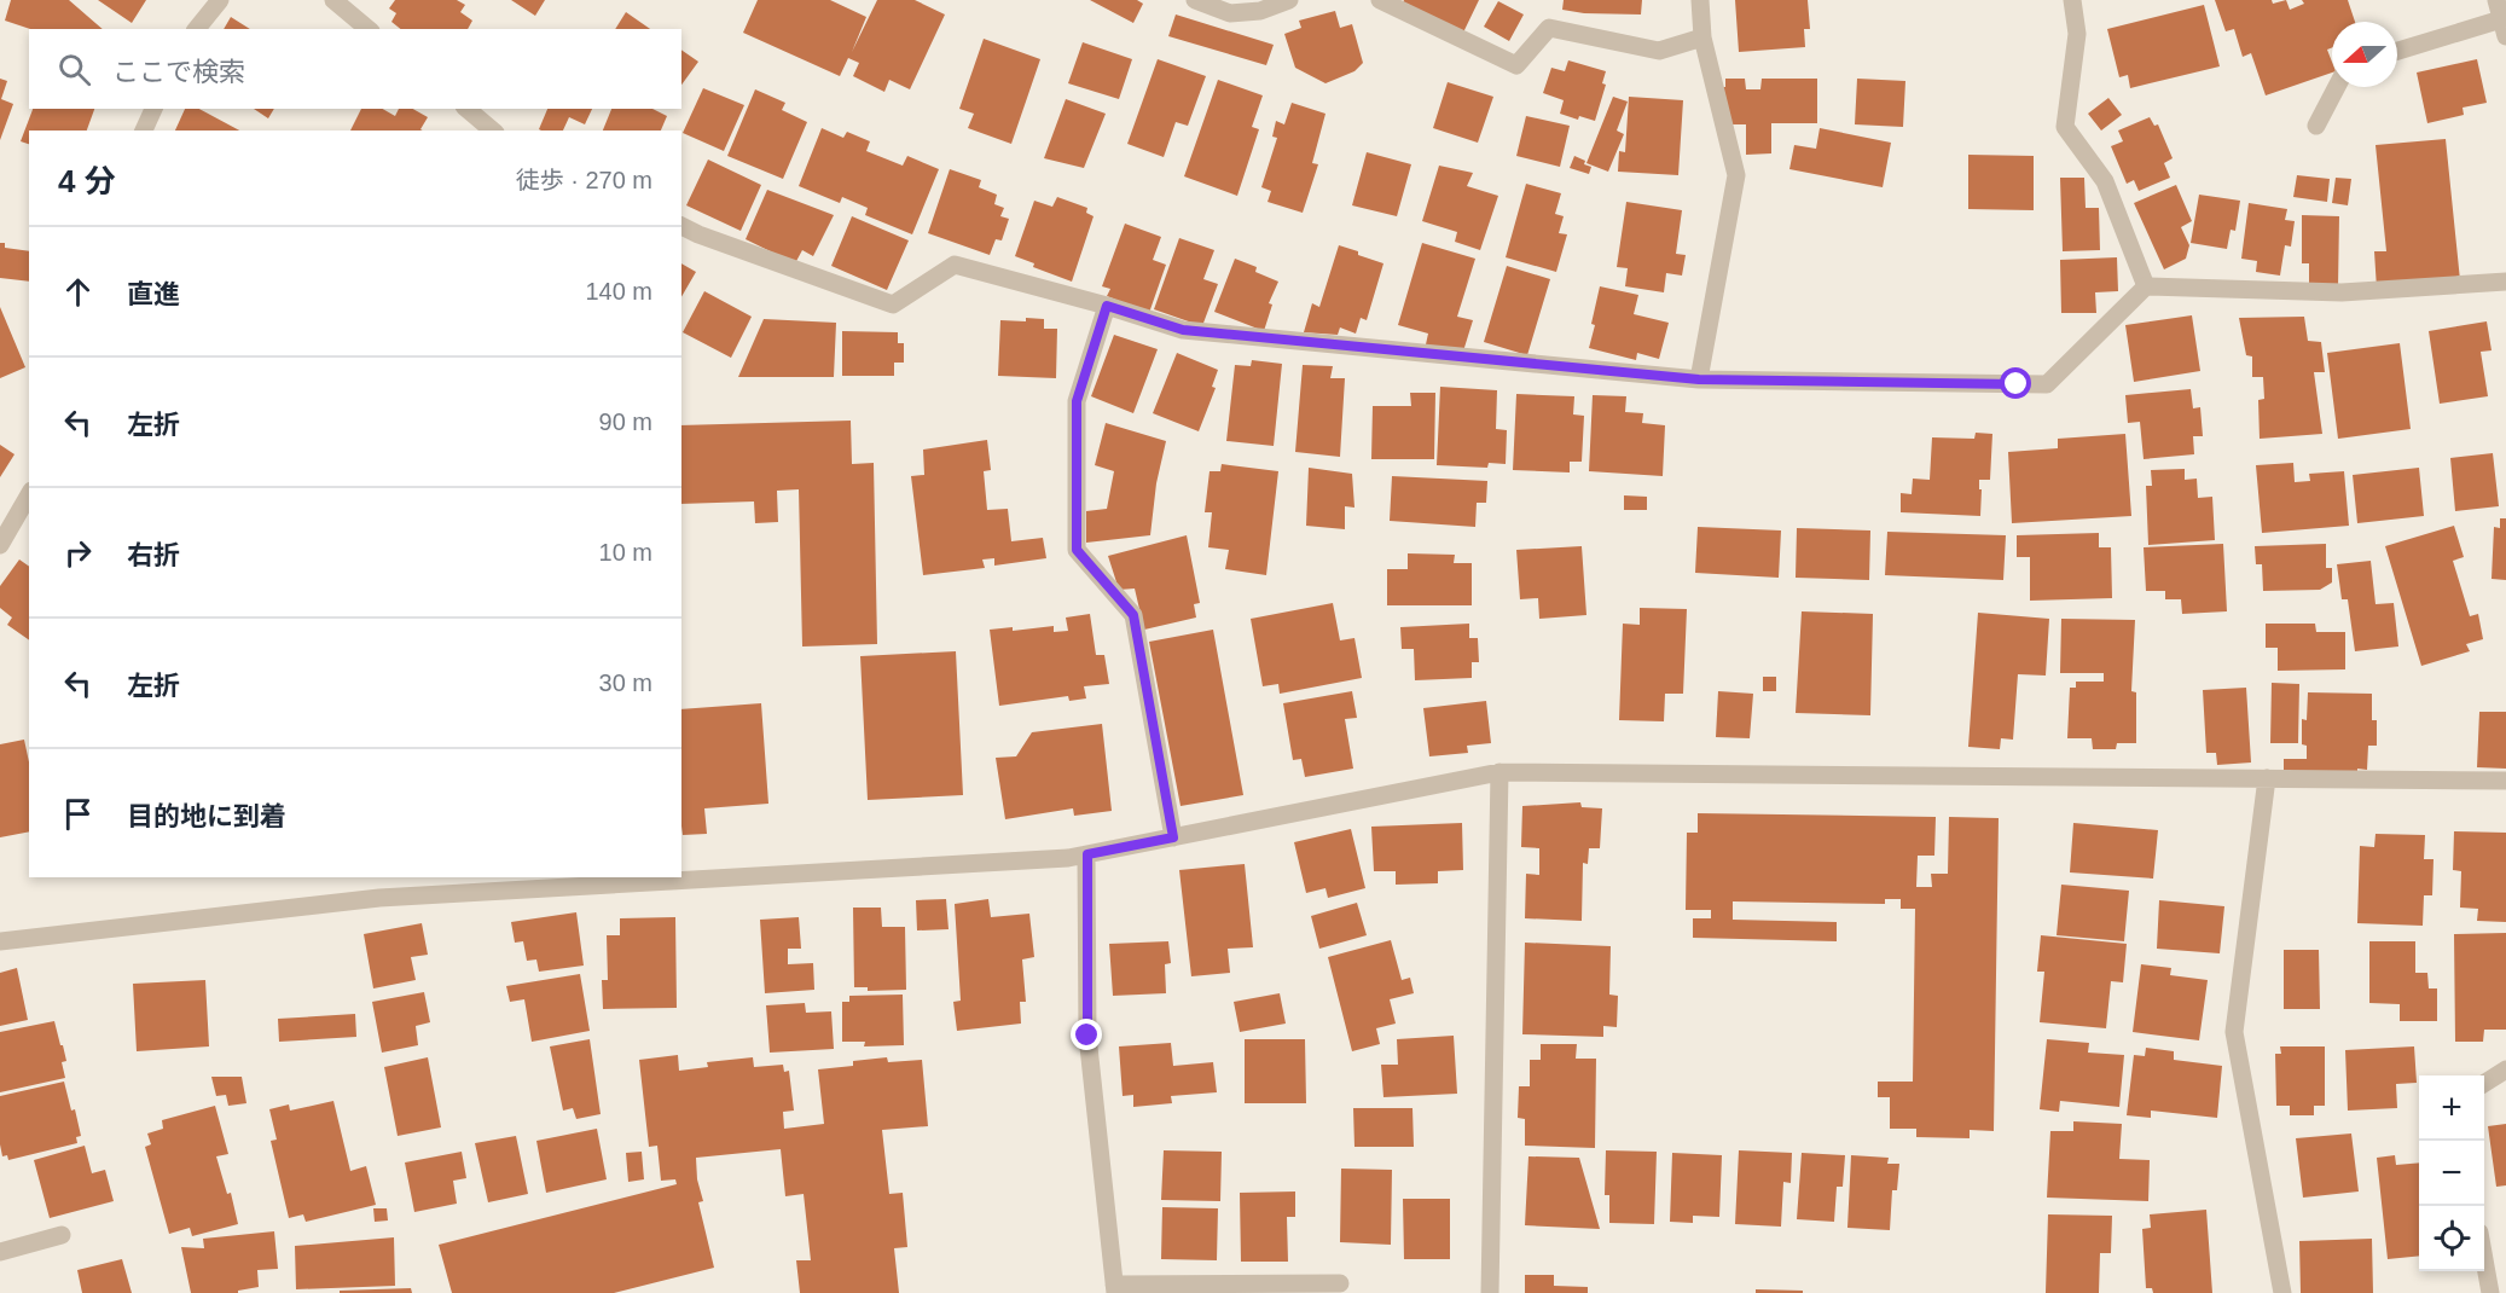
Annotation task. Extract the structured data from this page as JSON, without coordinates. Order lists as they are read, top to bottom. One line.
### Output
{"north":"left","page":{"search":"ここで検索","heading":["4 分","徒歩 · 270 m"],"list":[["直進","140 m"],["左折","90 m"],["右折","10 m"],["左折","30 m"],"目的地に到着"],"map_buttons":["+","−"]}}
